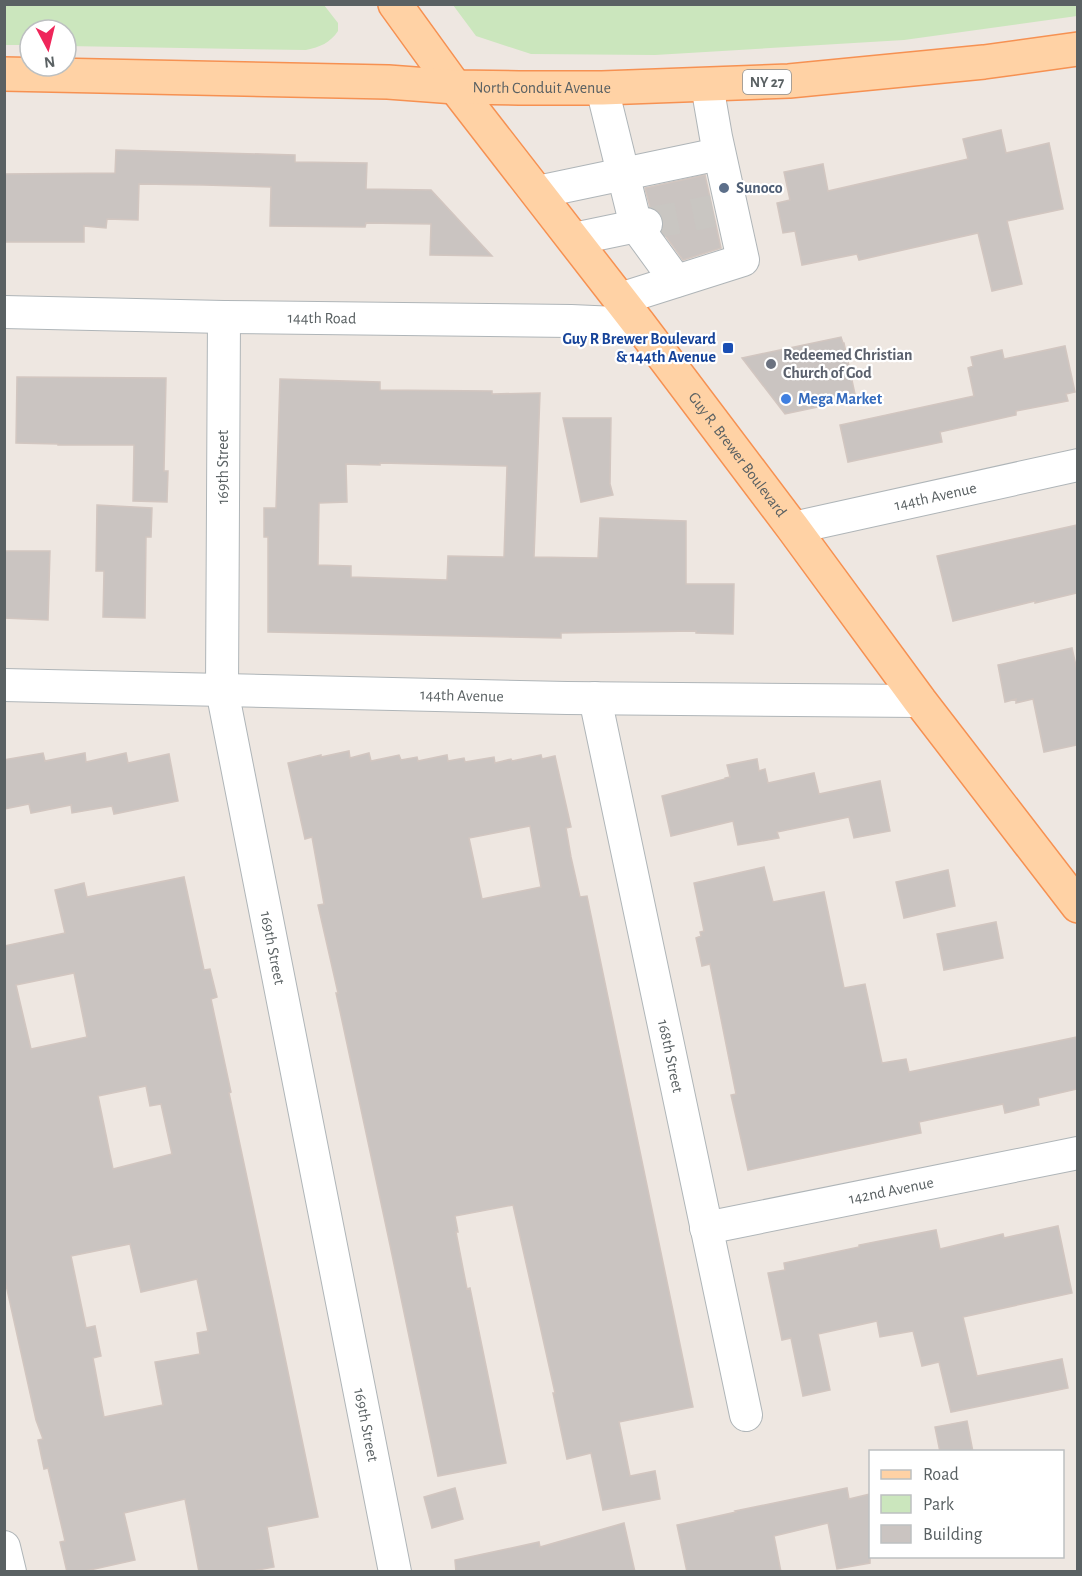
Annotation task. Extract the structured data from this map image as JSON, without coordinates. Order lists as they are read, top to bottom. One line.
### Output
{"streets":{"main road":["NY 27","North Conduit Avenue","Guy R. Brewer Boulevard"],"street":["144th Road","169th Street","144th Avenue","168th Street","142nd Avenue"]},"crossings":[["North Conduit Avenue","Guy R. Brewer Boulevard"],["144th Road","Guy R. Brewer Boulevard"],["144th Road","169th Street"],["Guy R. Brewer Boulevard","144th Avenue"],["169th Street","144th Avenue"],["144th Avenue","168th Street"],["168th Street","142nd Avenue"]],"places":{"other":["Sunoco","Redeemed Christian Church of God","Mega Market"],"transit":["Guy R Brewer Boulevard & 144th Avenue"]},"legend":["Road","Park","Building"],"north":"bottom"}
